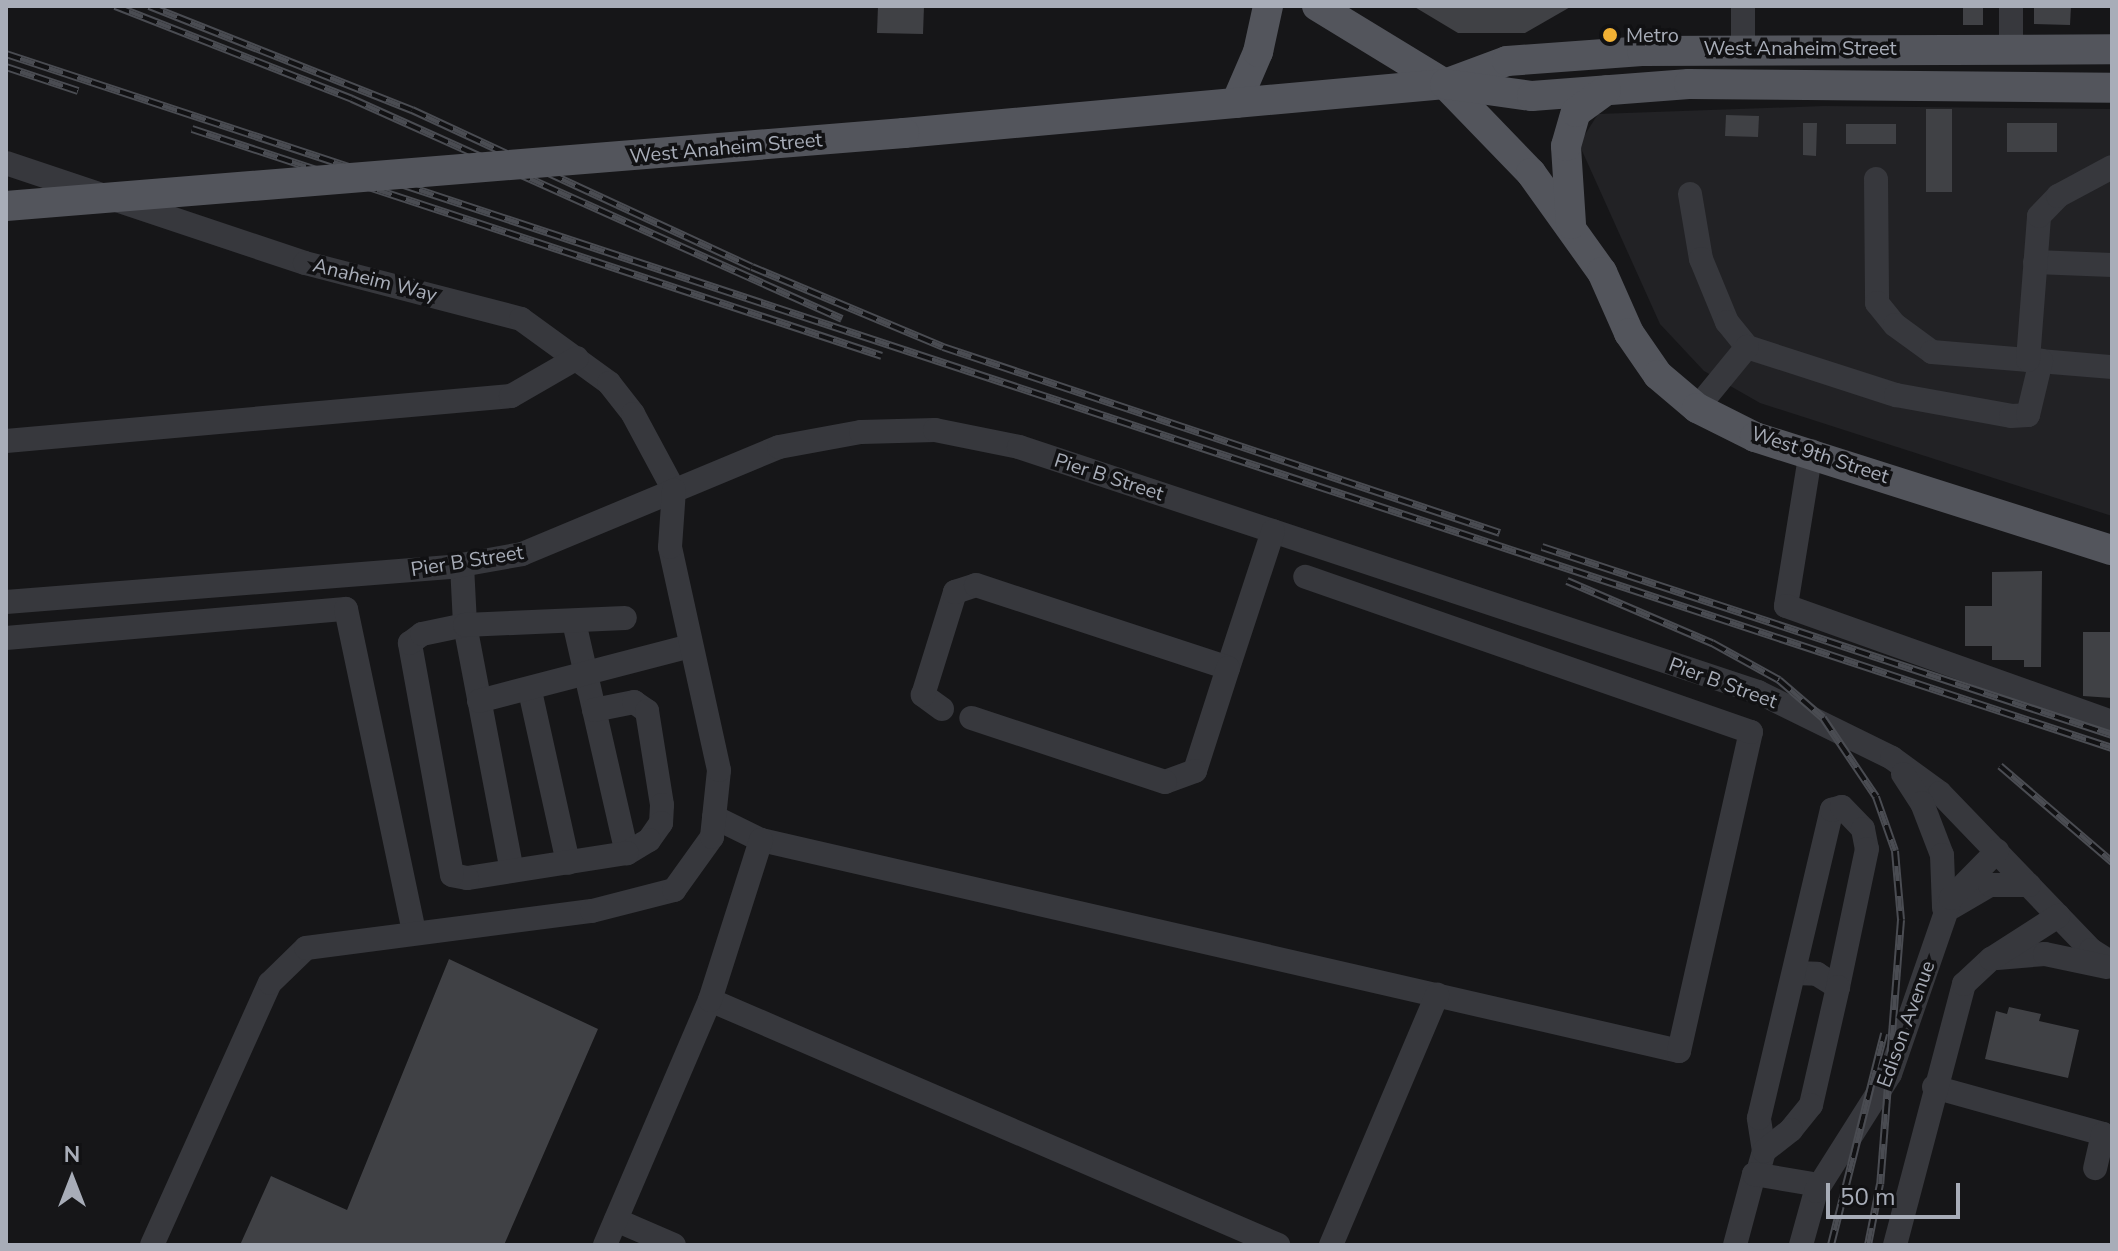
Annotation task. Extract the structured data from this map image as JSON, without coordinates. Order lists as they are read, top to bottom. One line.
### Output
{"streets":{"main road":["West Anaheim Street","West 9th Street"],"street":["Anaheim Way","Pier B Street","Edison Avenue"]},"crossings":[["West Anaheim Street","West 9th Street"],["Anaheim Way","Pier B Street"],["Pier B Street","Edison Avenue"]],"places":["Metro"],"scale_bar":"50 m","north":"top"}
